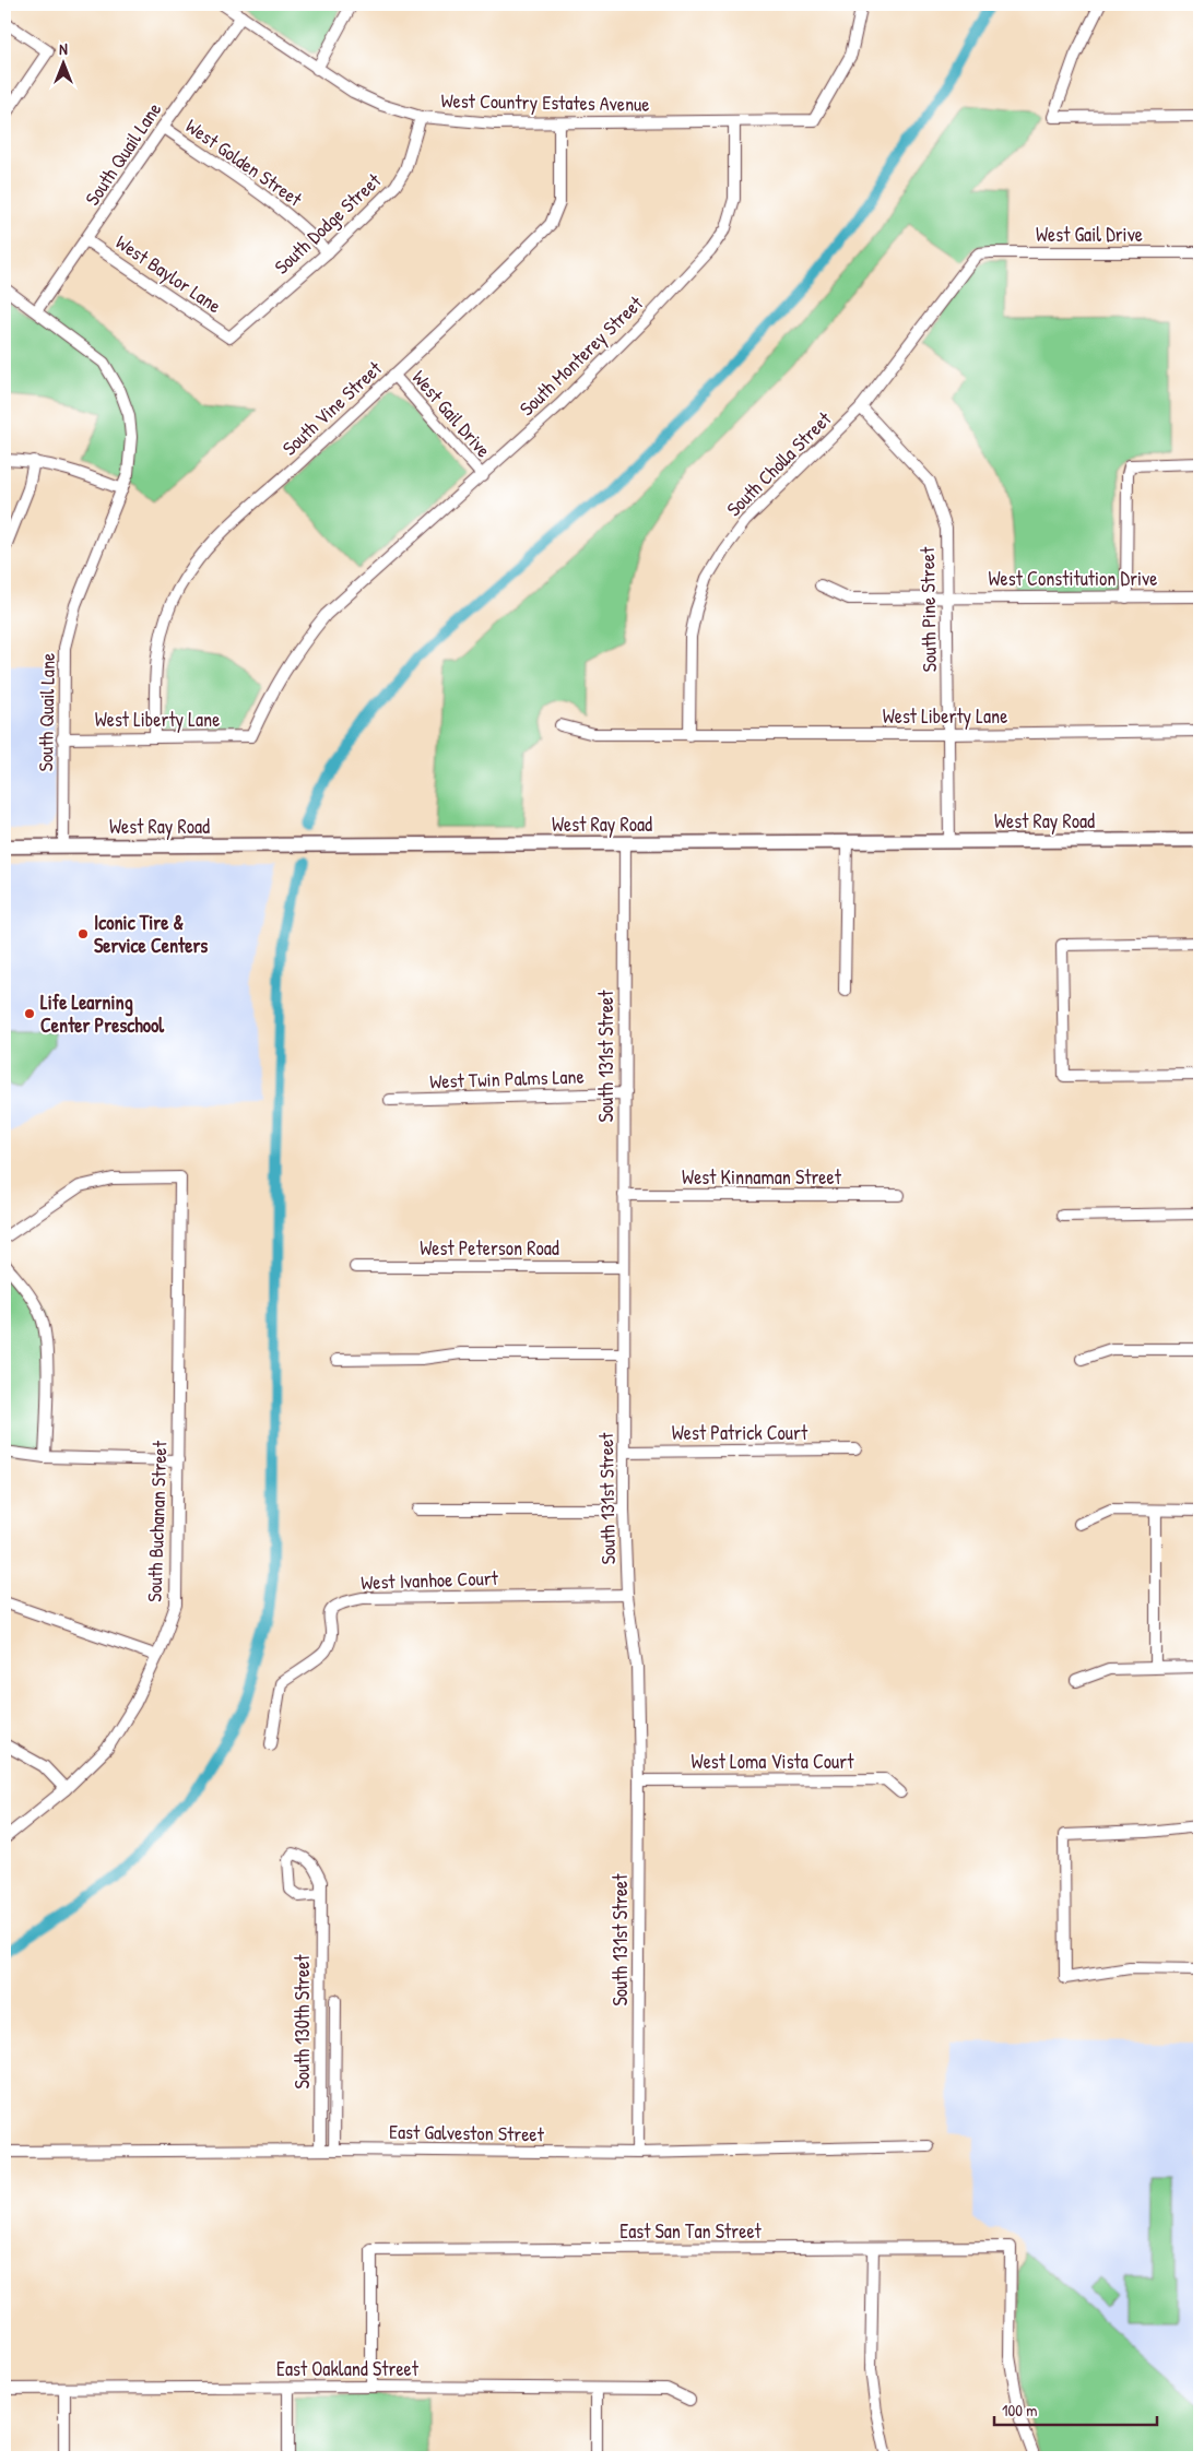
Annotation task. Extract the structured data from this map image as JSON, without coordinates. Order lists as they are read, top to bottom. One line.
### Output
{"streets":{"main road":["West Ray Road"],"street":["West Country Estates Avenue","South Quail Lane","West Golden Street","South Dodge Street","West Gail Drive","West Baylor Lane","South Monterey Street","South Vine Street","South Cholla Street","West Constitution Drive","South Pine Street","West Liberty Lane","South 131st Street","West Twin Palms Lane","West Kinnaman Street","West Peterson Road","West Patrick Court","South Buchanan Street","West Ivanhoe Court","West Loma Vista Court","South 130th Street","East Galveston Street","East San Tan Street","East Oakland Street"]},"crossings":[["West Country Estates Avenue","South Quail Lane"],["West Country Estates Avenue","South Dodge Street"],["West Country Estates Avenue","South Monterey Street"],["West Country Estates Avenue","South Vine Street"],["South Quail Lane","West Golden Street"],["South Quail Lane","West Baylor Lane"],["South Quail Lane","West Liberty Lane"],["South Quail Lane","West Ray Road"],["West Golden Street","South Dodge Street"],["South Dodge Street","West Baylor Lane"],["West Gail Drive","South Monterey Street"],["West Gail Drive","South Vine Street"],["West Gail Drive","South Cholla Street"],["South Monterey Street","West Liberty Lane"],["South Vine Street","West Liberty Lane"],["South Cholla Street","South Pine Street"],["South Cholla Street","West Liberty Lane"],["West Constitution Drive","South Pine Street"],["South Pine Street","West Liberty Lane"],["South Pine Street","West Ray Road"],["West Ray Road","South 131st Street"],["South 131st Street","West Twin Palms Lane"],["South 131st Street","West Kinnaman Street"],["South 131st Street","West Peterson Road"],["South 131st Street","West Patrick Court"],["South 131st Street","West Ivanhoe Court"],["South 131st Street","West Loma Vista Court"],["South 131st Street","East Galveston Street"],["South 130th Street","East Galveston Street"],["East San Tan Street","East Oakland Street"]],"places":["Iconic Tire & Service Centers","Life Learning Center Preschool"],"scale_bar":"100 m","north":"top"}
